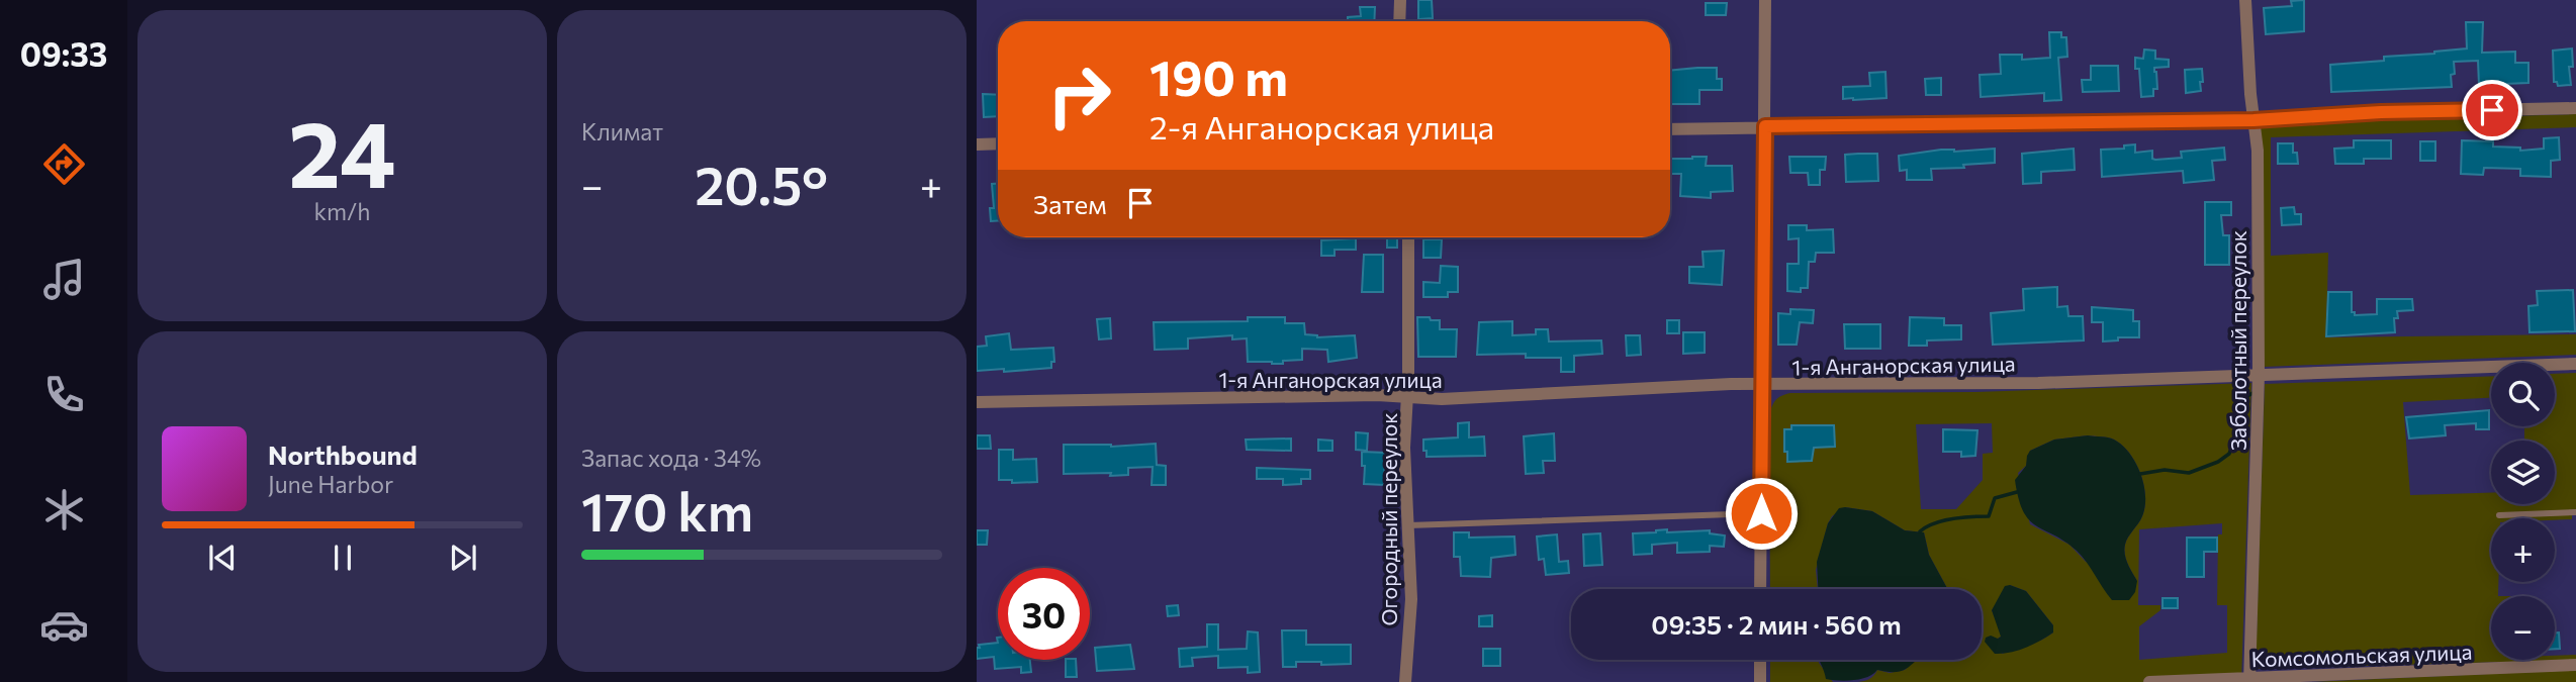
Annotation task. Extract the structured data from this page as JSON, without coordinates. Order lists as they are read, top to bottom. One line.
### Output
{"streets":{"street":["Заболотный переулок","1-я Анганорская улица","Огородный переулок","Комсомольская улица"]},"crossings":[["Заболотный переулок","1-я Анганорская улица"],["Заболотный переулок","Комсомольская улица"],["1-я Анганорская улица","Огородный переулок"]],"page":{"tabs":"09:33","tile":[["24","km/h"],"Климат",["Запас хода · 34%","170 km"]],"turn":["190 m","2-я Анганорская улица"],"heat":["−","20.5°","+"],"then":"Затем","map_buttons":["+","−"],"song":["Northbound","June Harbor"],"limit":"30","trip":"09:35 · 2 мин · 560 m"}}
